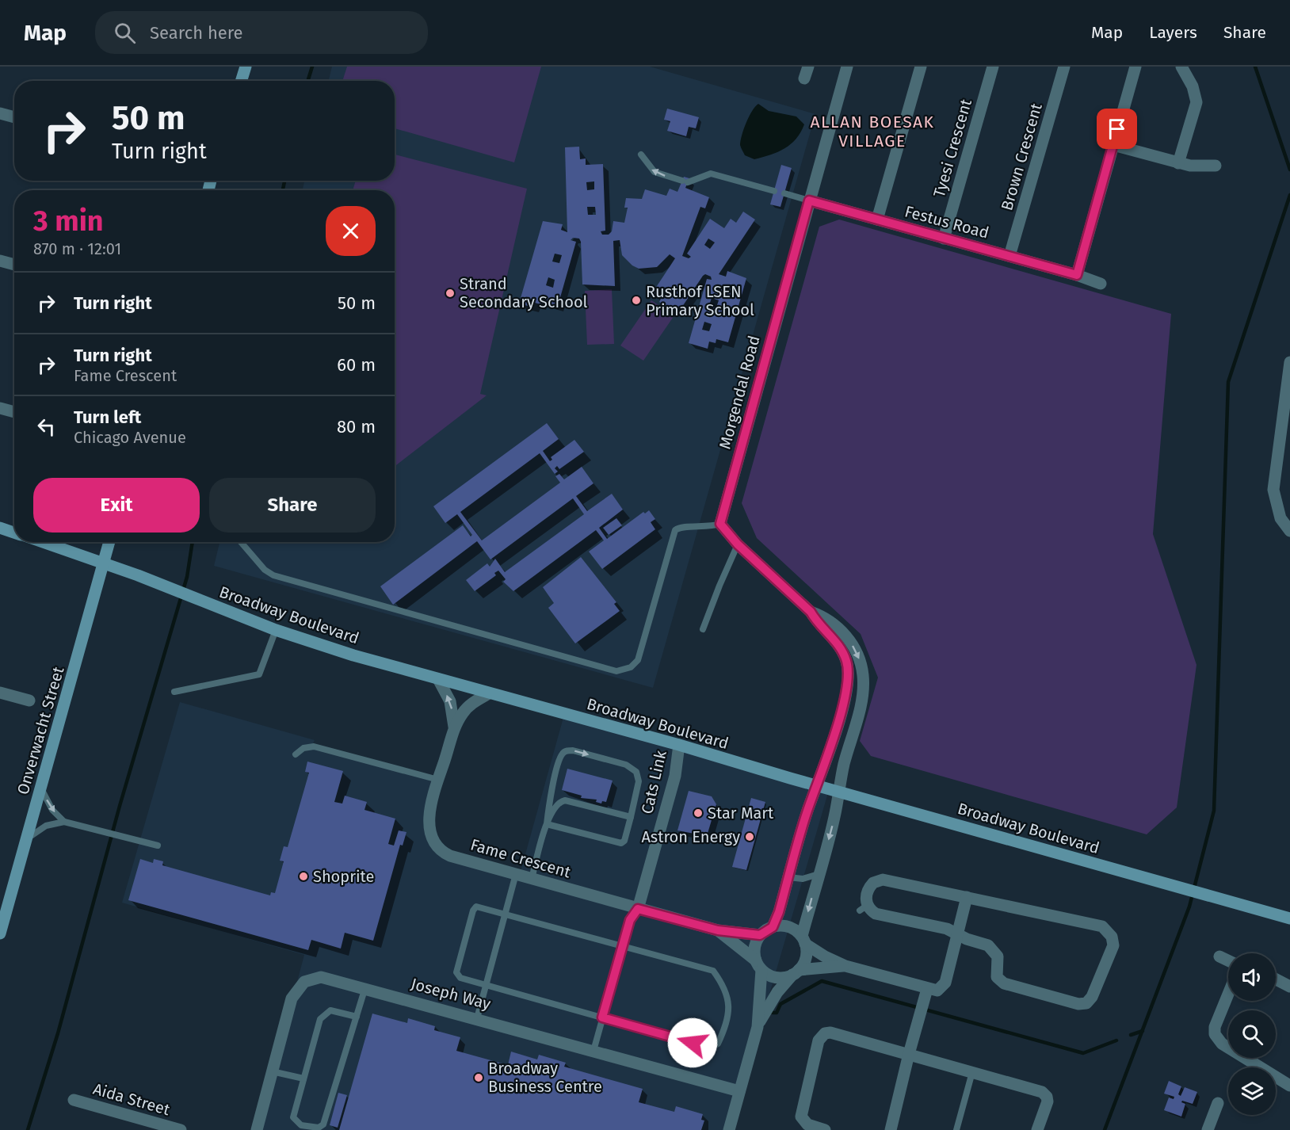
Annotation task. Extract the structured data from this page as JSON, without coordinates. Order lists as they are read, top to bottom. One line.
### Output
{"streets":{"main road":["Broadway Boulevard","Onverwacht Street"],"street":["Tyesi Crescent","Brown Crescent","Festus Road","Morgendal Road","Cats Link","Fame Crescent","Joseph Way","Aida Street"]},"crossings":[["Tyesi Crescent","Festus Road"],["Brown Crescent","Festus Road"],["Festus Road","Morgendal Road"],["Broadway Boulevard","Onverwacht Street"],["Broadway Boulevard","Cats Link"],["Broadway Boulevard","Fame Crescent"],["Cats Link","Fame Crescent"]],"districts":["ALLAN BOESAK VILLAGE"],"places":["Strand Secondary School","Rusthof LSEN Primary School","Star Mart","Astron Energy","Shoprite","Broadway Business Centre"],"page":{"header":"Map","search":"Search here","nav":["Map","Layers","Share"],"turn":["50 m","Turn right"],"heading":["3 min","870 m · 12:01"],"list":[{"name":"Turn right","value":"50 m"},{"name":"Turn right","note":"Fame Crescent","value":"60 m"},{"name":"Turn left","note":"Chicago Avenue","value":"80 m"}],"buttons":["Exit","Share"]}}
